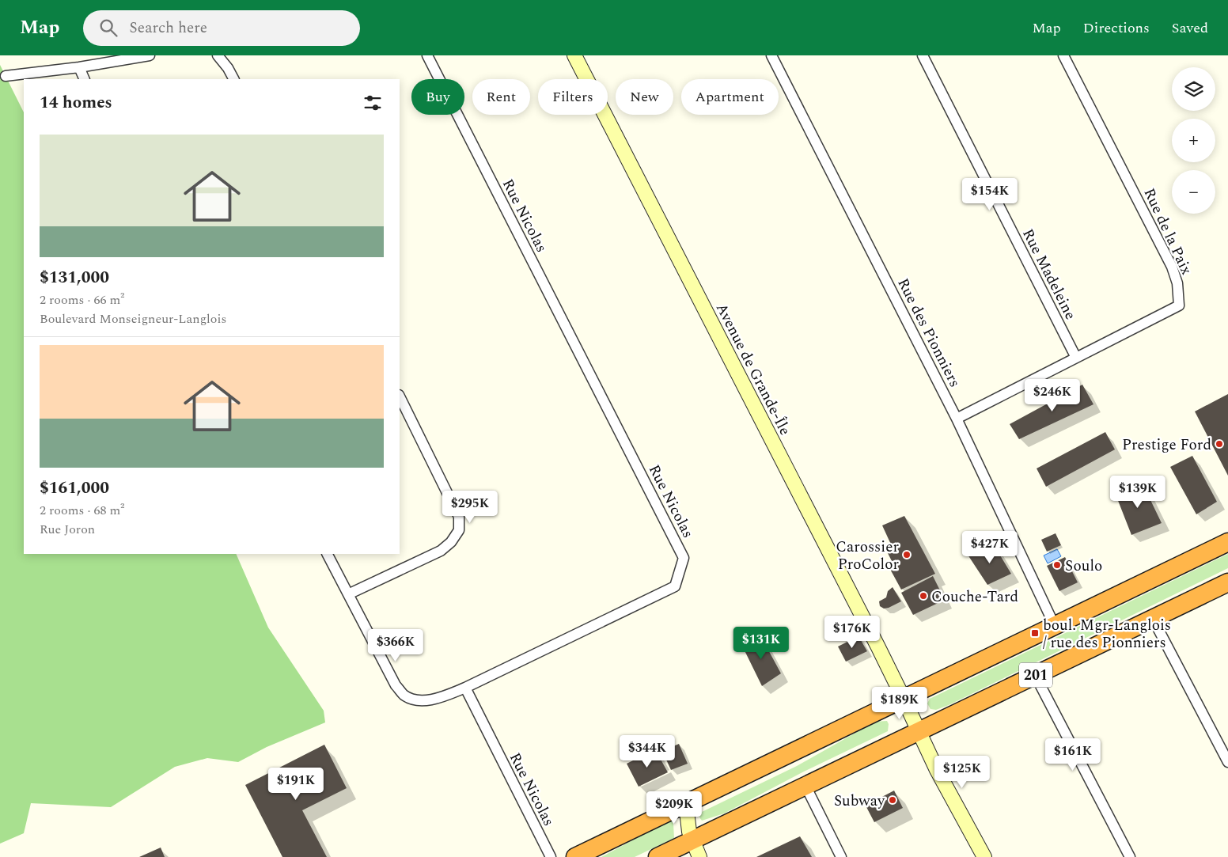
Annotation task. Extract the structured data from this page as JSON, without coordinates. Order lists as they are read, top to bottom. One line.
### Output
{"streets":{"highway":["201"],"street":["Rue Nicolas","Rue de la Paix","Rue Madeleine","Rue des Pionniers","Avenue de Grande-Île"]},"crossings":[["Rue de la Paix","Rue Madeleine"],["Rue de la Paix","Rue des Pionniers"],["Rue des Pionniers","201"],["Avenue de Grande-Île","201"]],"places":{"other":["Prestige Ford","Carossier ProColor","Soulo","Couche-Tard","Subway"],"transit":["boul. Mgr-Langlois / rue des Pionniers"]},"page":{"header":"Map","search":"Search here","nav":["Map","Directions","Saved"],"map_buttons":["+","−"],"chip":["Buy","Rent","Filters","New","Apartment"],"heading":"14 homes","list":[{"name":"$131,000","note":"2 rooms · 66 m² · Boulevard Monseigneur-Langlois"},{"name":"$161,000","note":"2 rooms · 68 m² · Rue Joron"}],"price":["$154K","$246K","$139K","$295K","$427K","$176K","$131K","$366K","$189K","$344K","$161K","$125K","$191K","$209K"]}}
